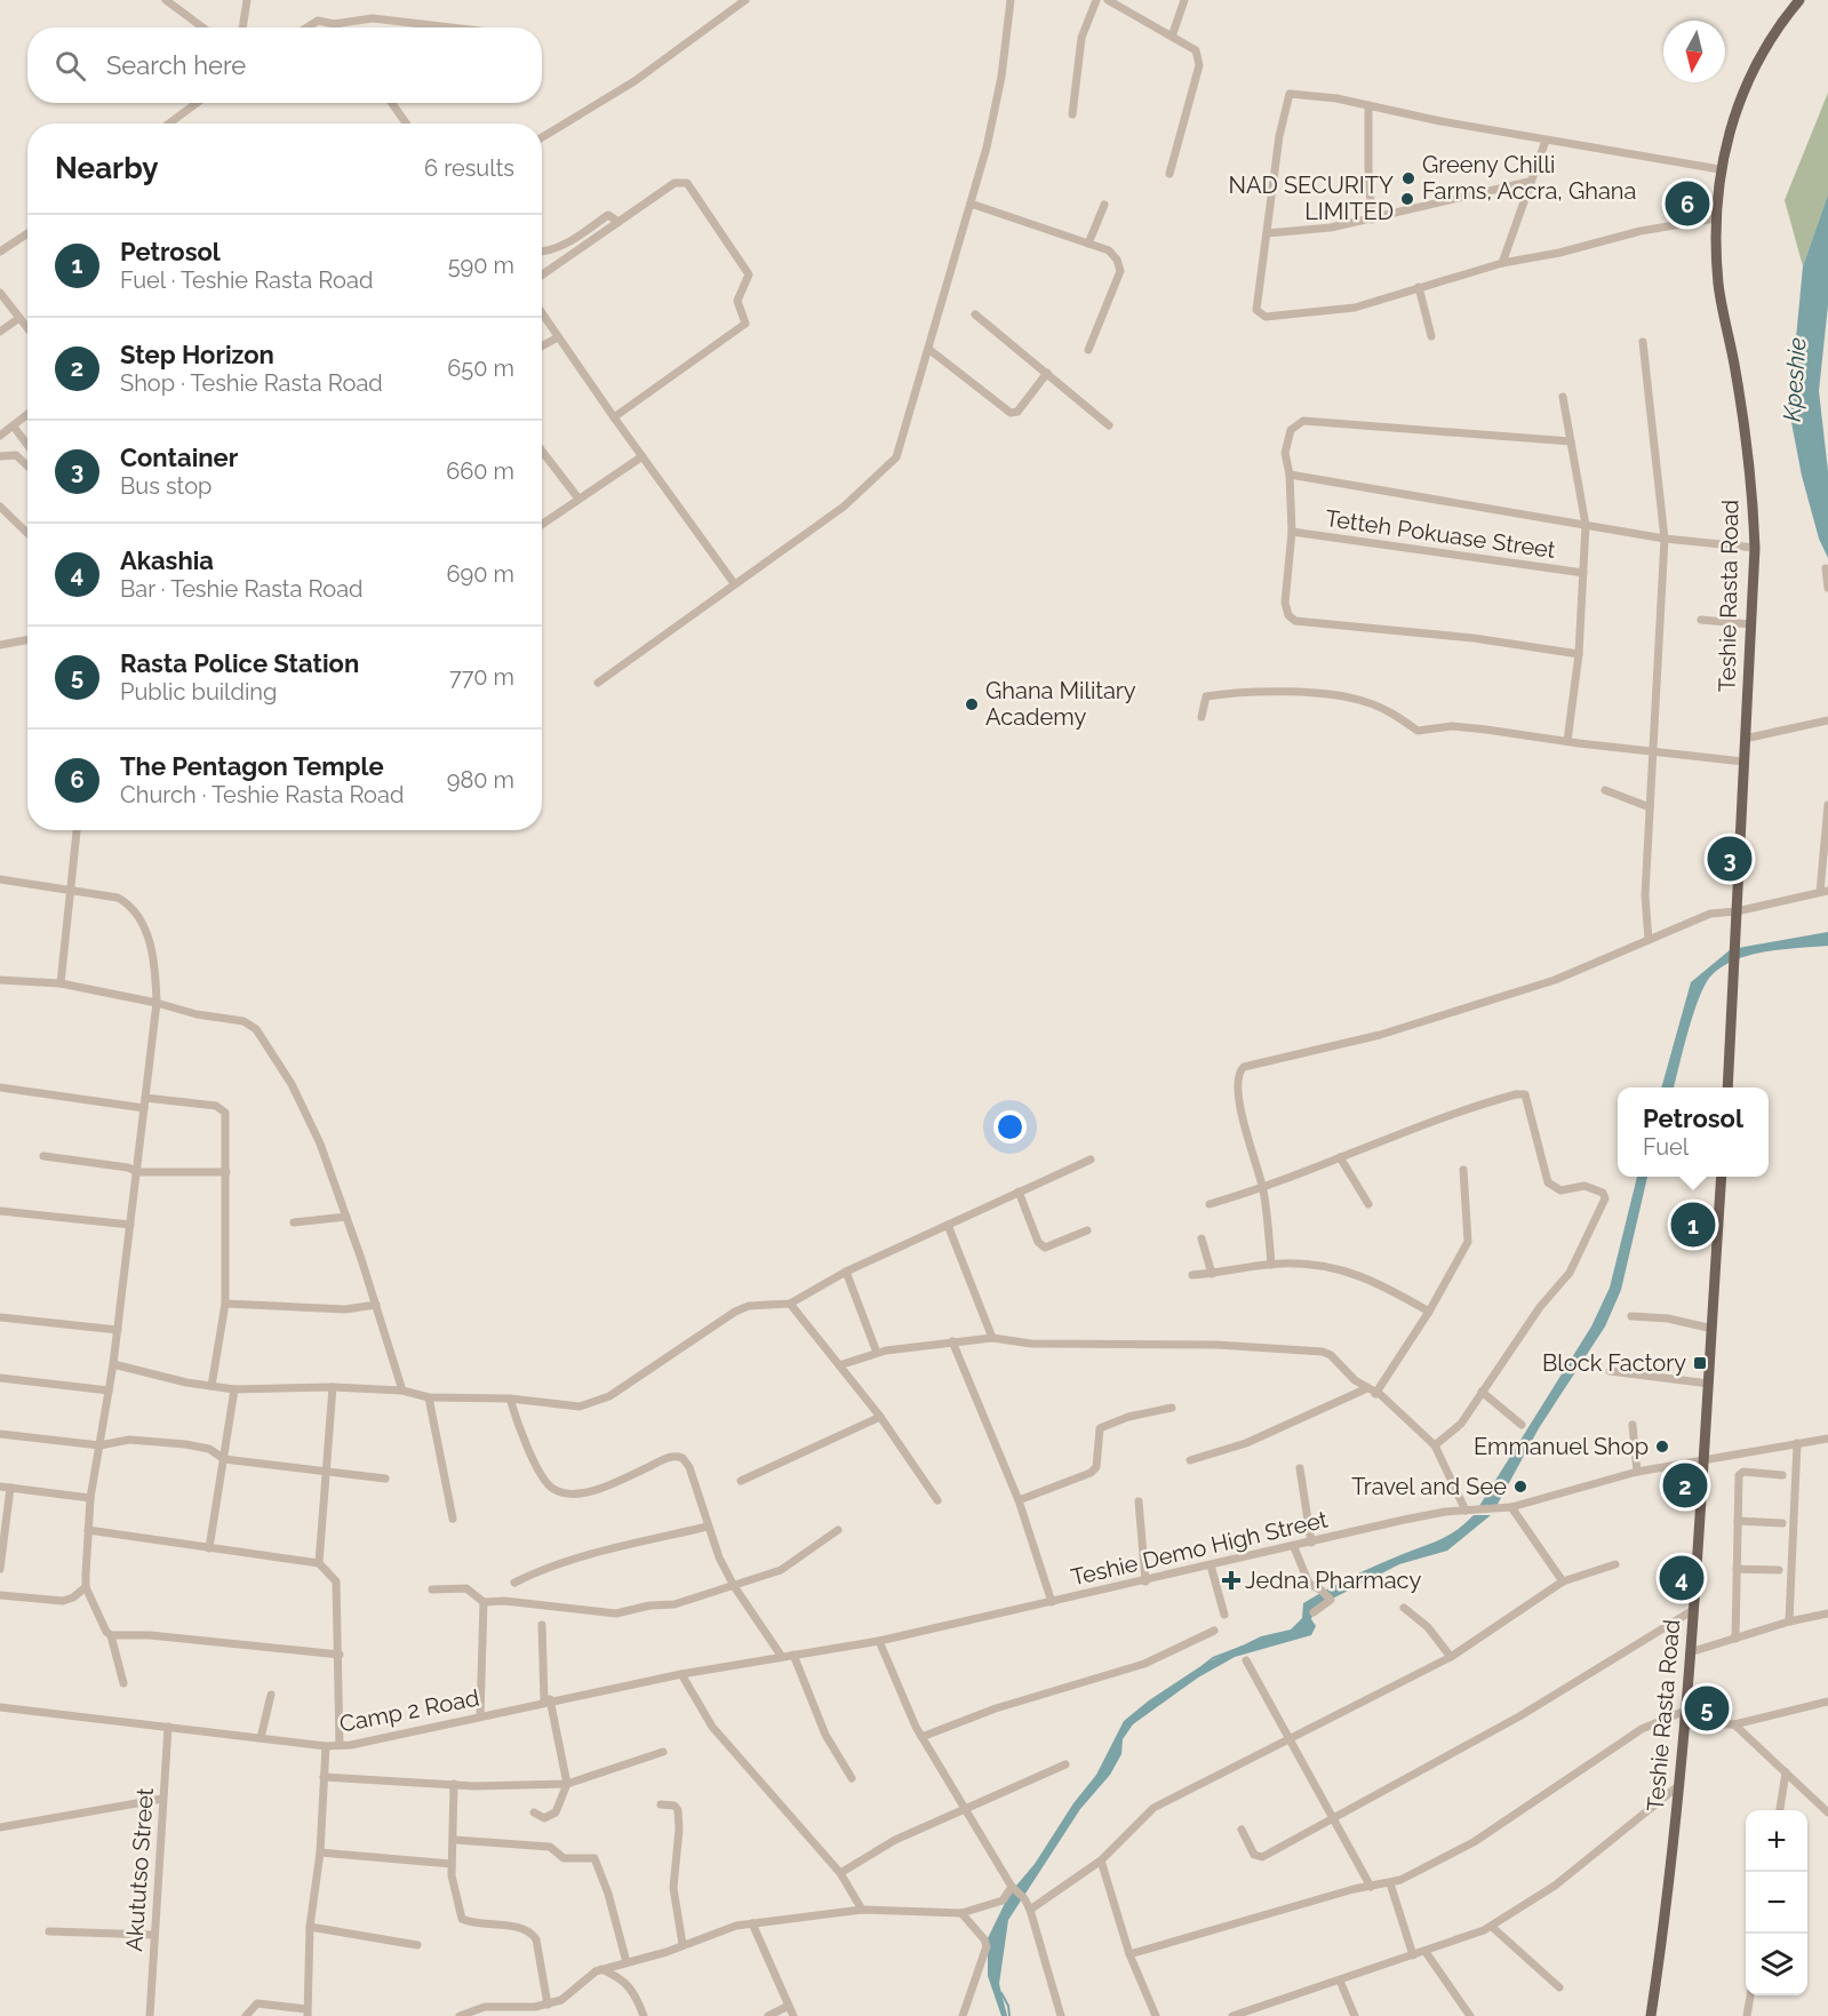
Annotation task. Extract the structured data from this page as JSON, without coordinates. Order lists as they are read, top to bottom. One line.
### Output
{"streets":{"main road":["Teshie Rasta Road"],"street":["Tetteh Pokuase Street","Teshie Demo High Street","Camp 2 Road","Akututso Street"]},"crossings":[["Teshie Rasta Road","Teshie Demo High Street"],["Teshie Demo High Street","Camp 2 Road"],["Camp 2 Road","Akututso Street"]],"water":["Kpeshie"],"places":{"other":["Greeny Chilli Farms, Accra, Ghana","NAD SECURITY LIMITED","Ghana Military Academy","Emmanuel Shop","Travel and See"],"transit":["Block Factory"],"health":["Jedna Pharmacy"]},"north":"bottom","page":{"search":"Search here","heading":["Nearby","6 results"],"pins":["6","3","1","2","4","5"],"list":[{"mark":"1","name":"Petrosol","note":"Fuel · Teshie Rasta Road","value":"590 m"},{"mark":"2","name":"Step Horizon","note":"Shop · Teshie Rasta Road","value":"650 m"},{"mark":"3","name":"Container","note":"Bus stop","value":"660 m"},{"mark":"4","name":"Akashia","note":"Bar · Teshie Rasta Road","value":"690 m"},{"mark":"5","name":"Rasta Police Station","note":"Public building","value":"770 m"},{"mark":"6","name":"The Pentagon Temple","note":"Church · Teshie Rasta Road","value":"980 m"}],"popup":["Petrosol","Fuel"],"map_buttons":["+","−"]}}
